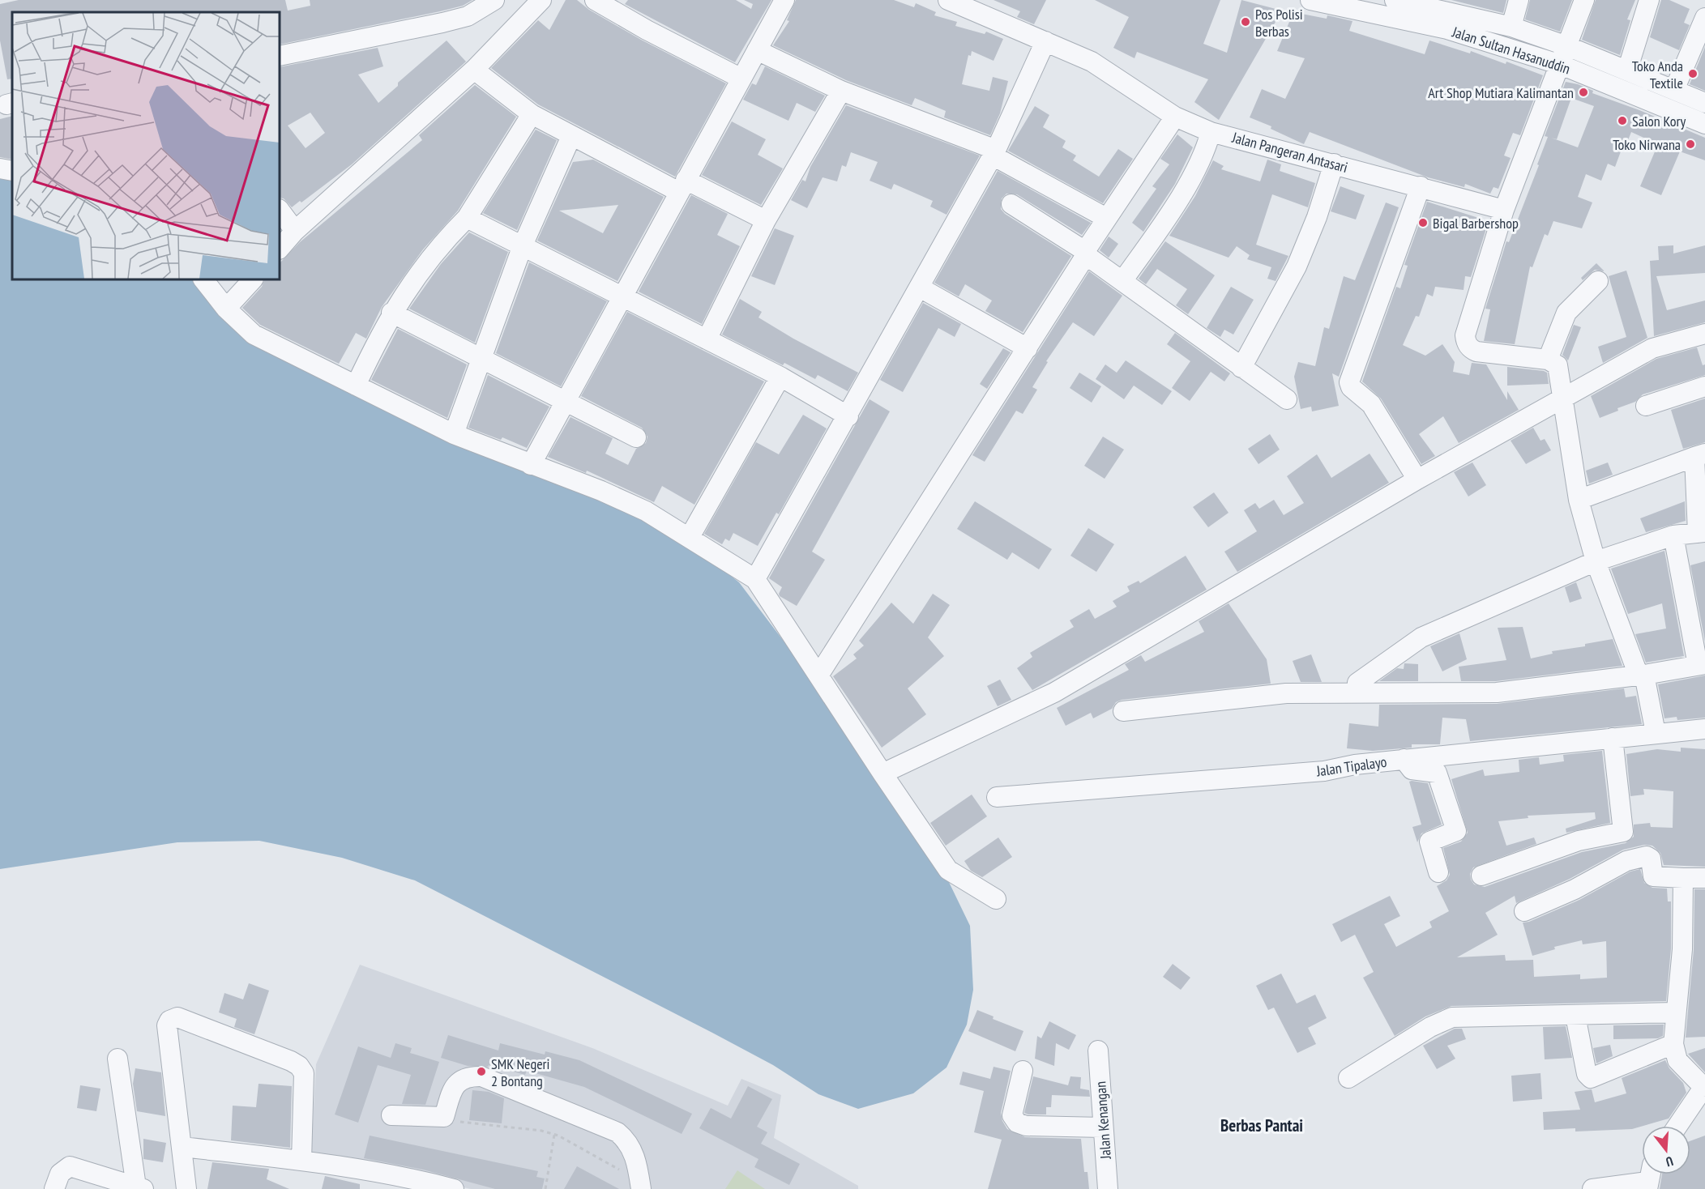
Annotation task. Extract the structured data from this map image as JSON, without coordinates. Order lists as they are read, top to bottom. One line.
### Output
{"streets":{"street":["Jalan Sultan Hasanuddin","Jalan Pangeran Antasari","Jalan Tipalayo","Jalan Kenangan"]},"districts":["Berbas Pantai"],"places":["Pos Polisi Berbas","Toko Anda Textile","Art Shop Mutiara Kalimantan","Salon Kory","Toko Nirwana","Bigal Barbershop","SMK Negeri 2 Bontang"],"north":"bottom"}
